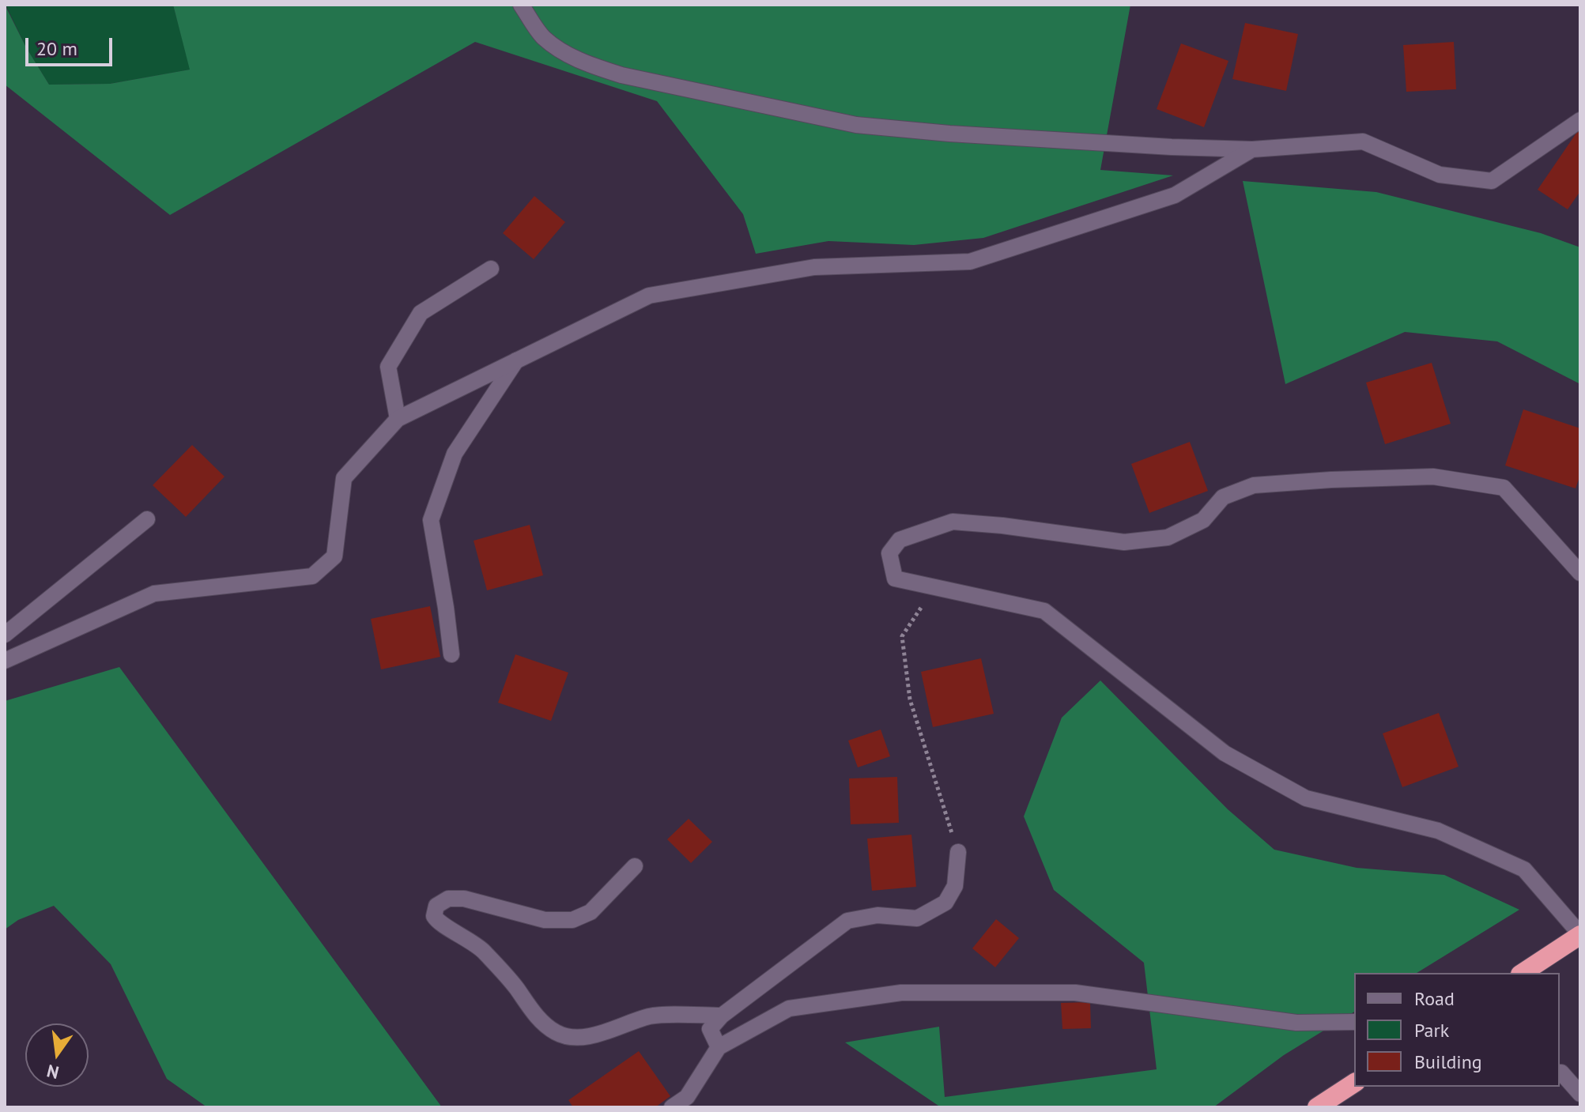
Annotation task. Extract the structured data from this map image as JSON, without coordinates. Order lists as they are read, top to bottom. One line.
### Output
{"legend":["Road","Park","Building"],"scale_bar":"20 m","north":"bottom"}
